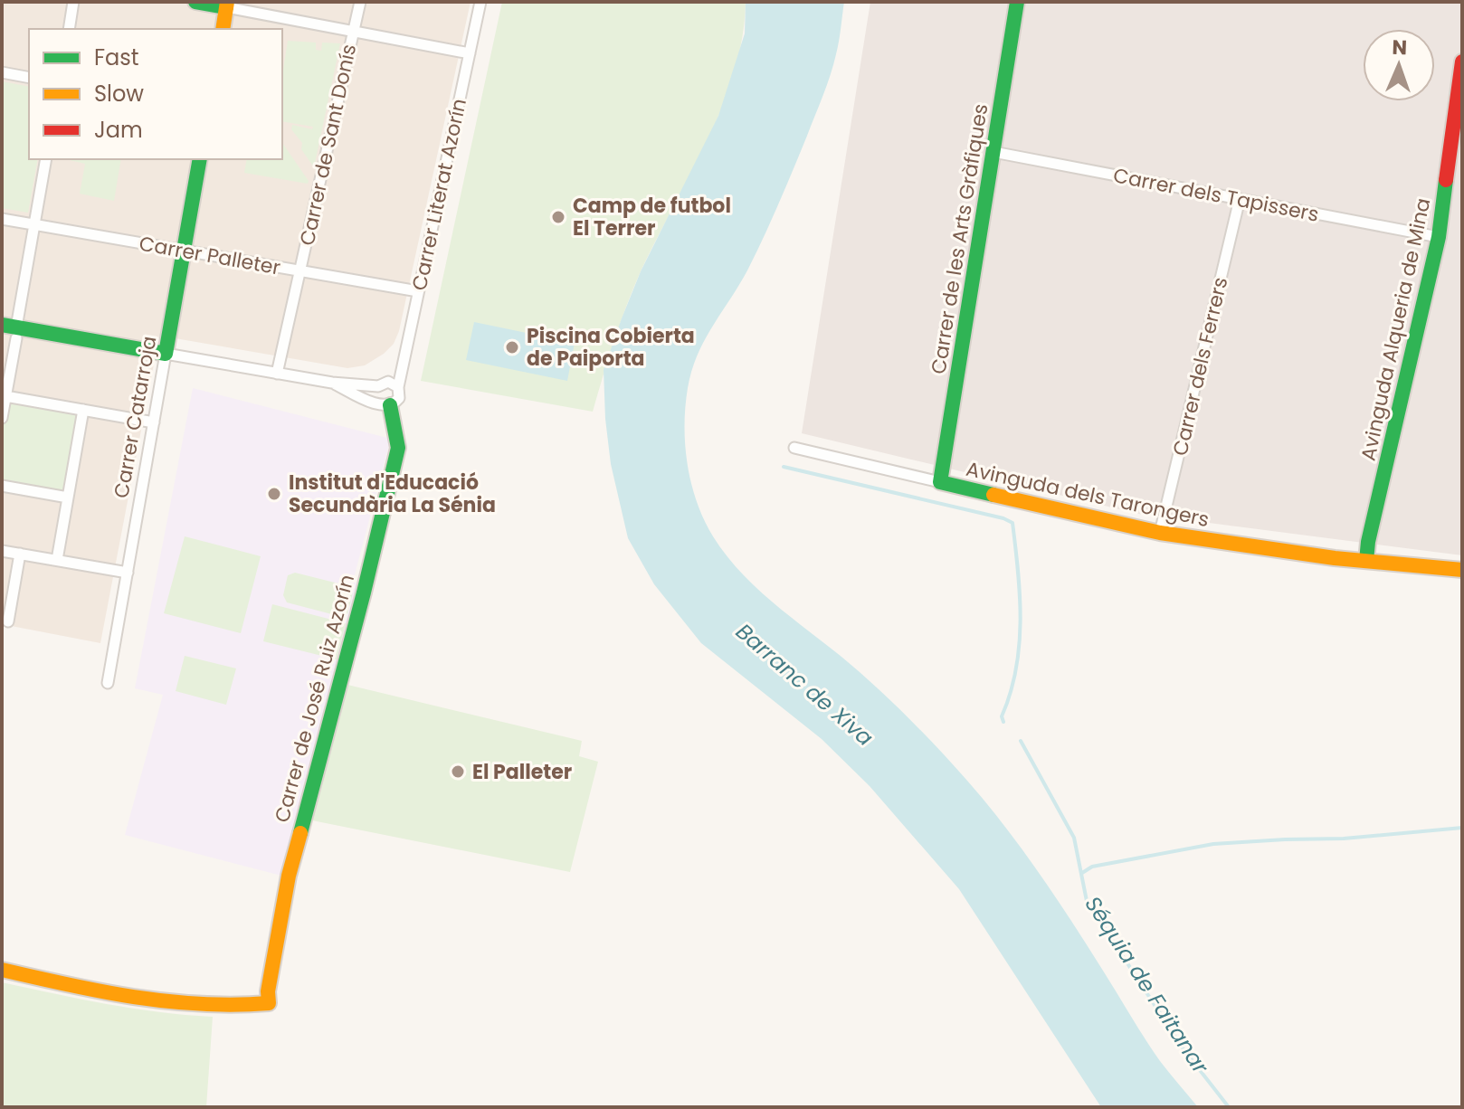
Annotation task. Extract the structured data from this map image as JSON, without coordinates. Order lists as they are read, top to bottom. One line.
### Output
{"streets":{"street":["Carrer de Sant Donís","Carrer Literat Azorín","Carrer dels Tapissers","Carrer de les Arts Gràfiques","Carrer Palleter","Avinguda Alqueria de Mina","Carrer dels Ferrers","Carrer Catarroja","Avinguda dels Tarongers","Carrer de José Ruiz Azorín"]},"crossings":[["Carrer de Sant Donís","Carrer Palleter"],["Carrer Literat Azorín","Carrer Palleter"],["Carrer Literat Azorín","Carrer de José Ruiz Azorín"],["Carrer dels Tapissers","Carrer de les Arts Gràfiques"],["Carrer dels Tapissers","Avinguda Alqueria de Mina"],["Carrer dels Tapissers","Carrer dels Ferrers"],["Carrer de les Arts Gràfiques","Avinguda dels Tarongers"],["Carrer Palleter","Carrer Catarroja"],["Avinguda Alqueria de Mina","Avinguda dels Tarongers"],["Carrer dels Ferrers","Avinguda dels Tarongers"]],"water":["Barranc de Xiva","Séquia de Faitanar"],"places":["Camp de futbol El Terrer","Piscina Cobierta de Paiporta","Institut d'Educació Secundària La Sénia","El Palleter"],"legend":["Fast","Slow","Jam"],"north":"top"}
